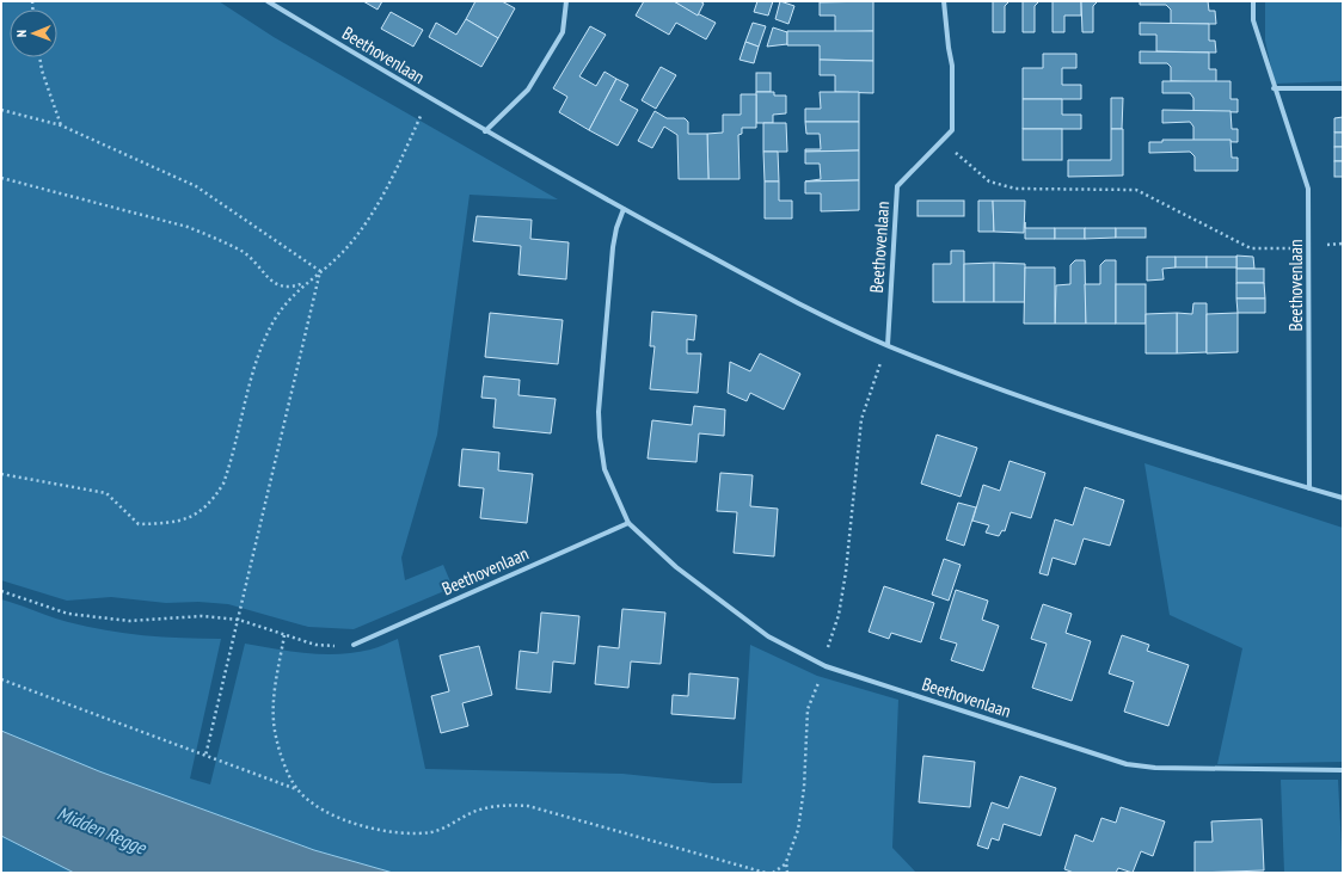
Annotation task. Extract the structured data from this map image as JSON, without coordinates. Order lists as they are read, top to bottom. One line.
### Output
{"streets":{"street":["Beethovenlaan"]},"water":["Midden Regge"],"north":"left"}
